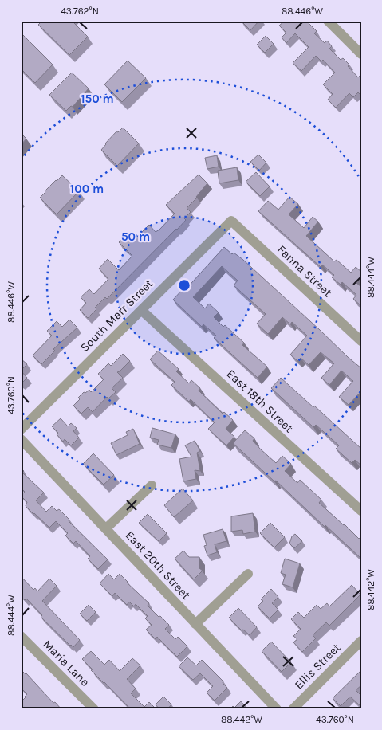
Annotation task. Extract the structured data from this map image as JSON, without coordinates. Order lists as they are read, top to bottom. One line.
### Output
{"streets":{"street":["Fanna Street","South Marr Street","East 18th Street","East 20th Street","Maria Lane","Ellis Street"]},"crossings":[["Fanna Street","South Marr Street"],["South Marr Street","East 18th Street"]],"coordinates":["43.762°N","88.446°W","88.444°W","43.760°N","88.442°W"],"rings":["150 m","100 m","50 m"]}
